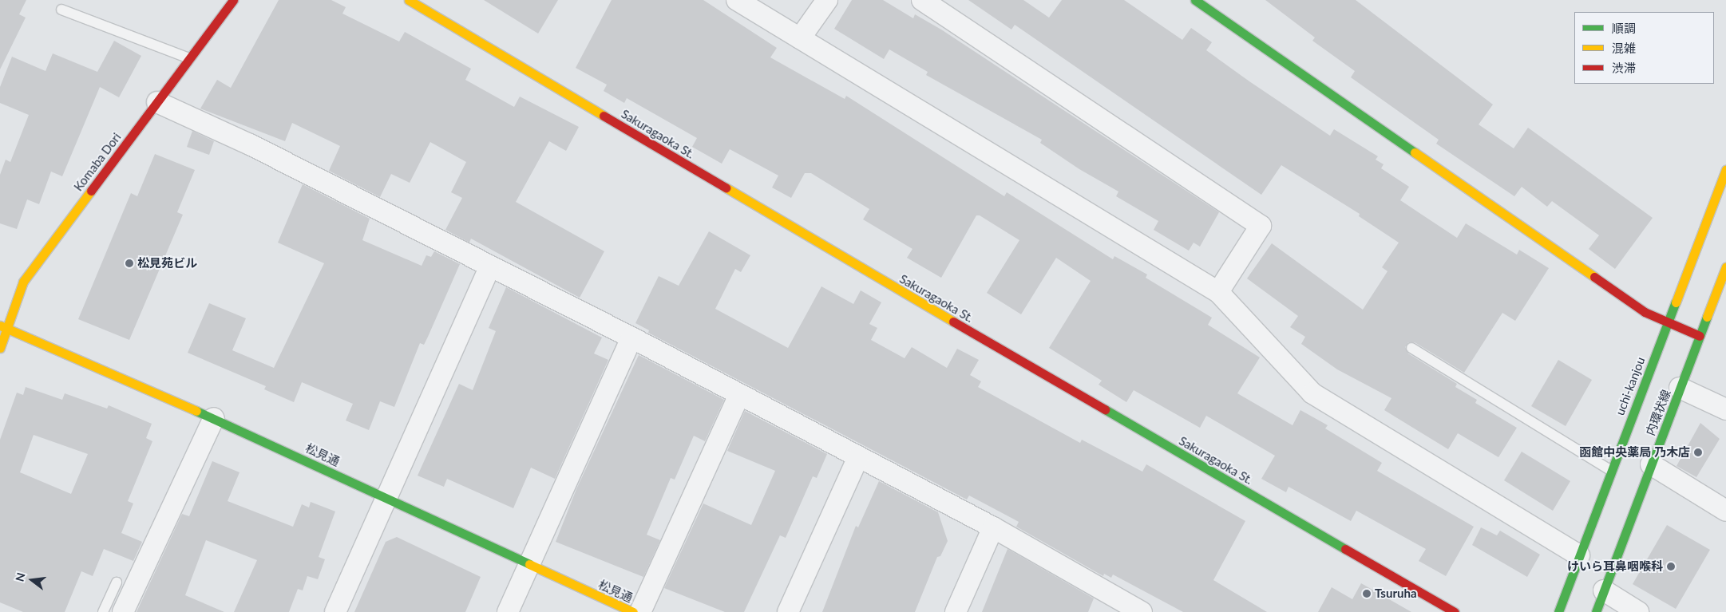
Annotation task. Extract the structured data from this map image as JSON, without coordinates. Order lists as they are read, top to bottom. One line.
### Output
{"streets":{"street":["Sakuragaoka St.","Komaba Dori","uchi-kanjou","内環状線","松見通"]},"crossings":[["Komaba Dori","松見通"]],"places":["松見苑ビル","函館中央薬局 乃木店","けいら耳鼻咽喉科","Tsuruha"],"legend":["順調","混雑","渋滞"],"north":"left"}
